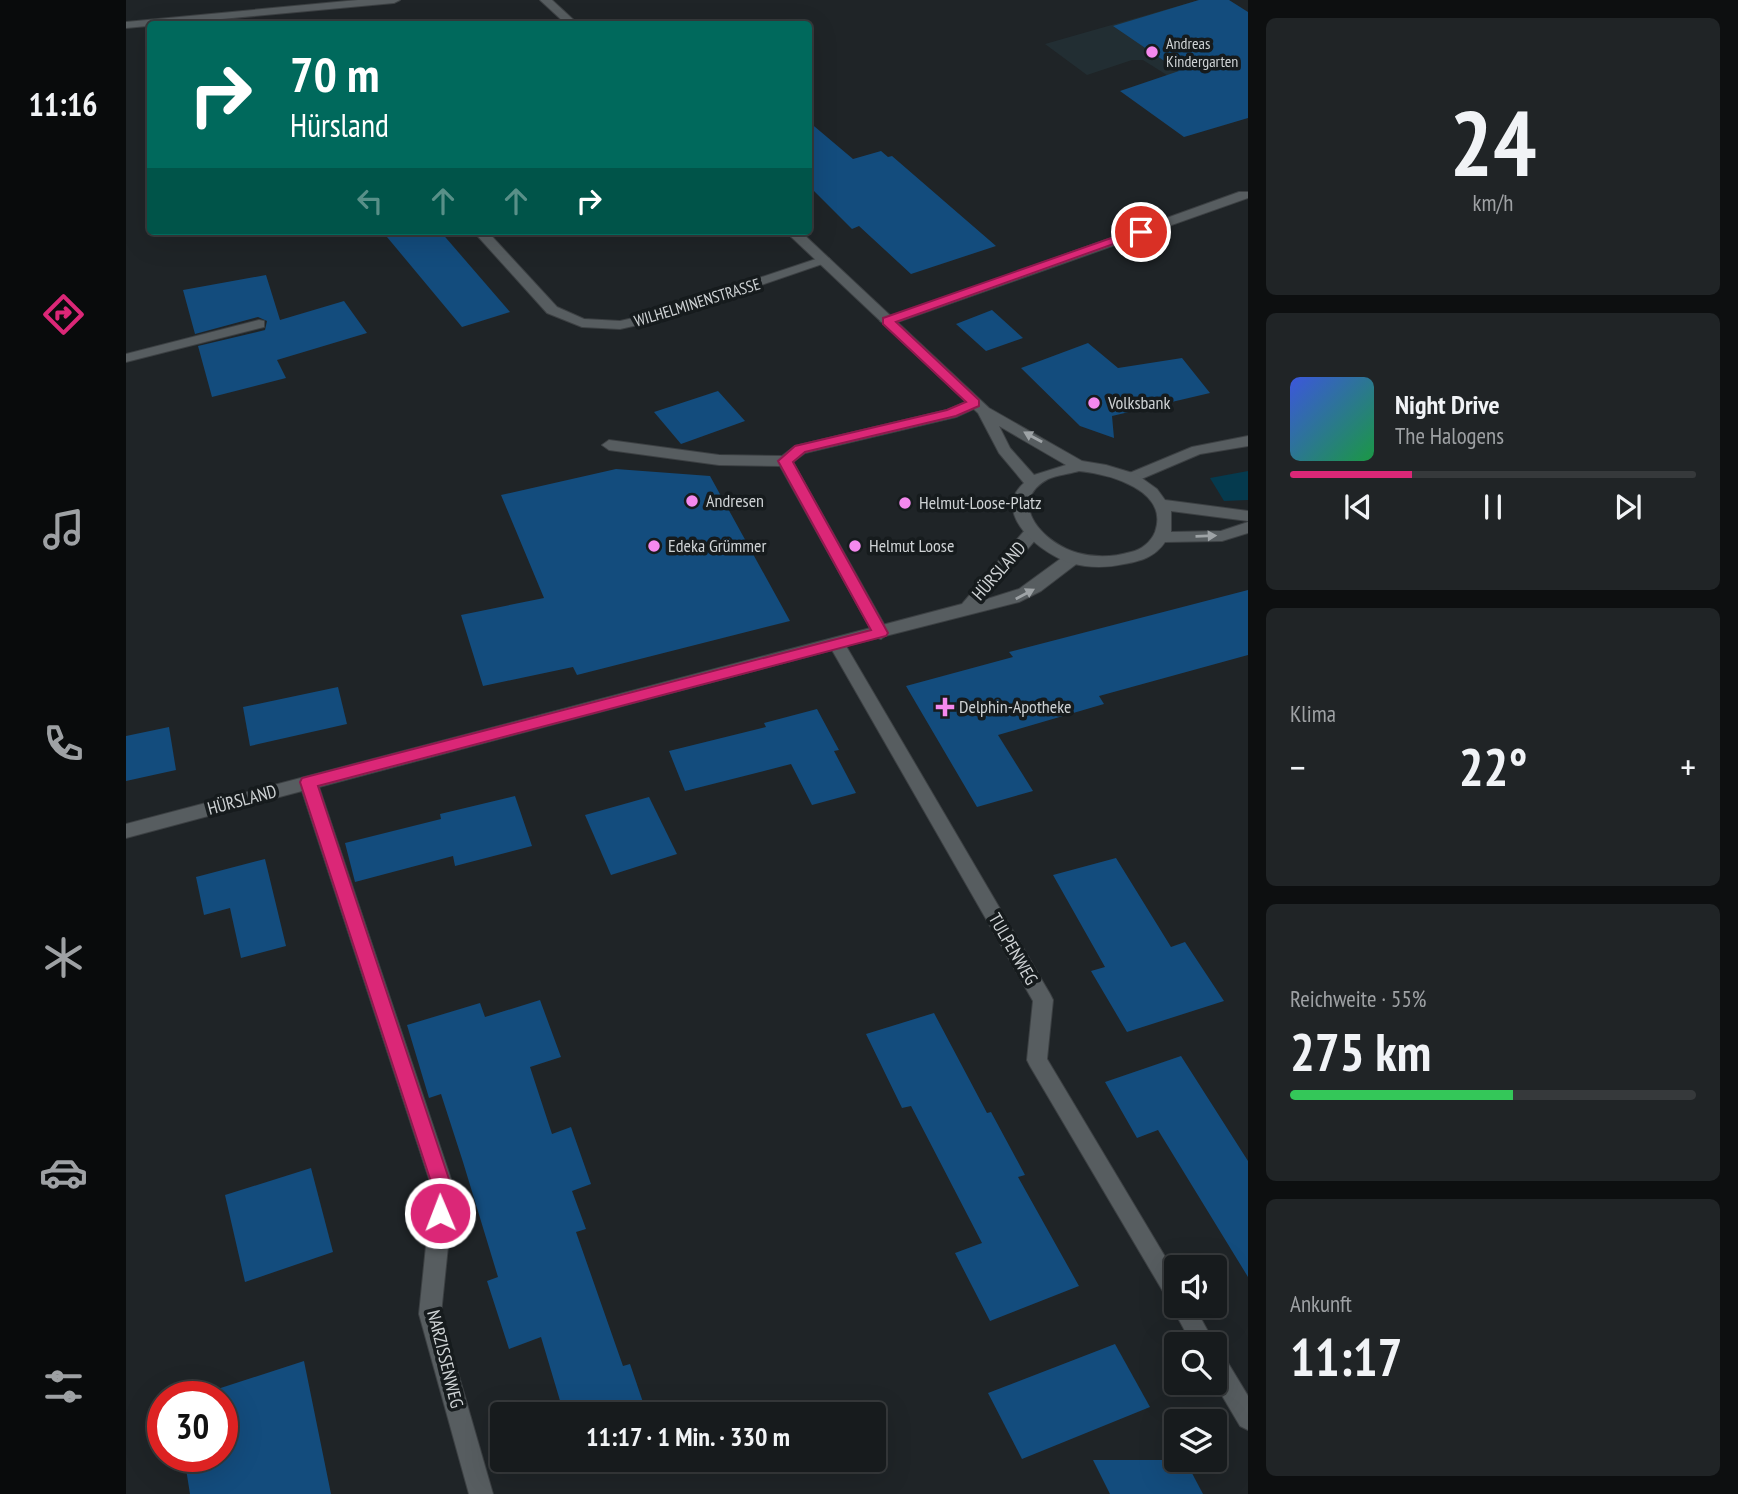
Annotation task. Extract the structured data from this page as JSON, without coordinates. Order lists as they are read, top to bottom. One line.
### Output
{"streets":{"street":["WILHELMINENSTRASSE","HÜRSLAND","TULPENWEG","NARZISSENWEG"]},"crossings":[["HÜRSLAND","TULPENWEG"],["HÜRSLAND","NARZISSENWEG"]],"places":{"other":["Andreas Kindergarten","Volksbank","Andresen","Helmut-Loose-Platz","Edeka Grümmer","Helmut Loose"],"health":["Delphin-Apotheke"]},"page":{"tabs":"11:16","tile":[["24","km/h"],"Klima",["Reichweite · 55%","275 km"],["Ankunft","11:17"]],"turn":["70 m","Hürsland"],"song":["Night Drive","The Halogens"],"heat":["−","22°","+"],"limit":"30","trip":"11:17 · 1 Min. · 330 m"}}
